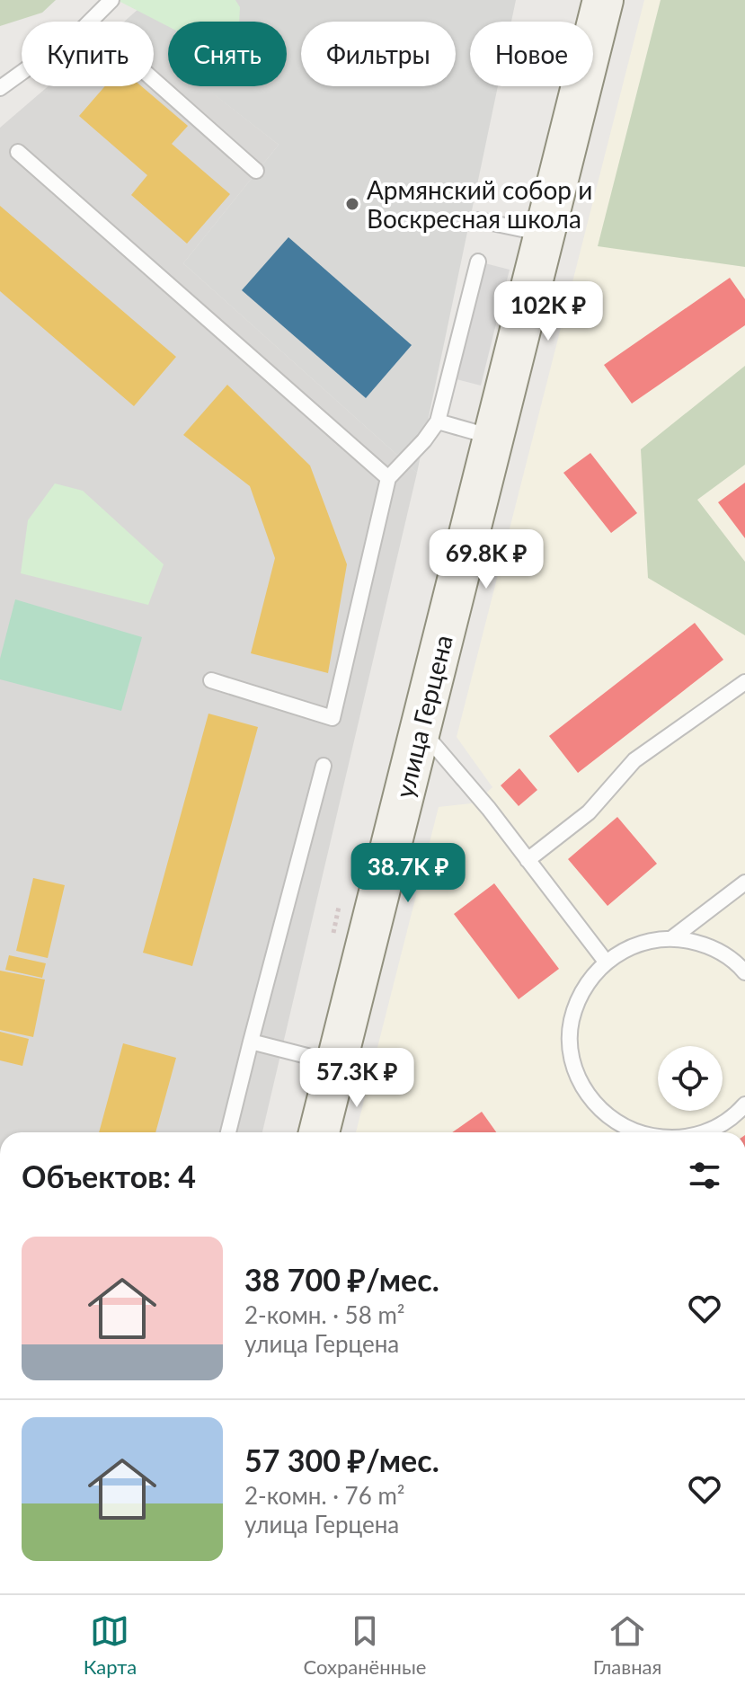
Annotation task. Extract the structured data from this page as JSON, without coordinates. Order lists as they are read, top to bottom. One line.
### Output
{"streets":{"main road":["улица Герцена"]},"places":["Армянский собор и Воскресная школа"],"page":{"chip":["Купить","Снять","Фильтры","Новое"],"price":["102K ₽","69.8K ₽","38.7K ₽","57.3K ₽"],"heading":"Объектов: 4","list":[{"name":"38 700 ₽/мес.","note":"2-комн. · 58 m² · улица Герцена"},{"name":"57 300 ₽/мес.","note":"2-комн. · 76 m² · улица Герцена"}],"tabs":["Карта","Сохранённые","Главная"]}}
